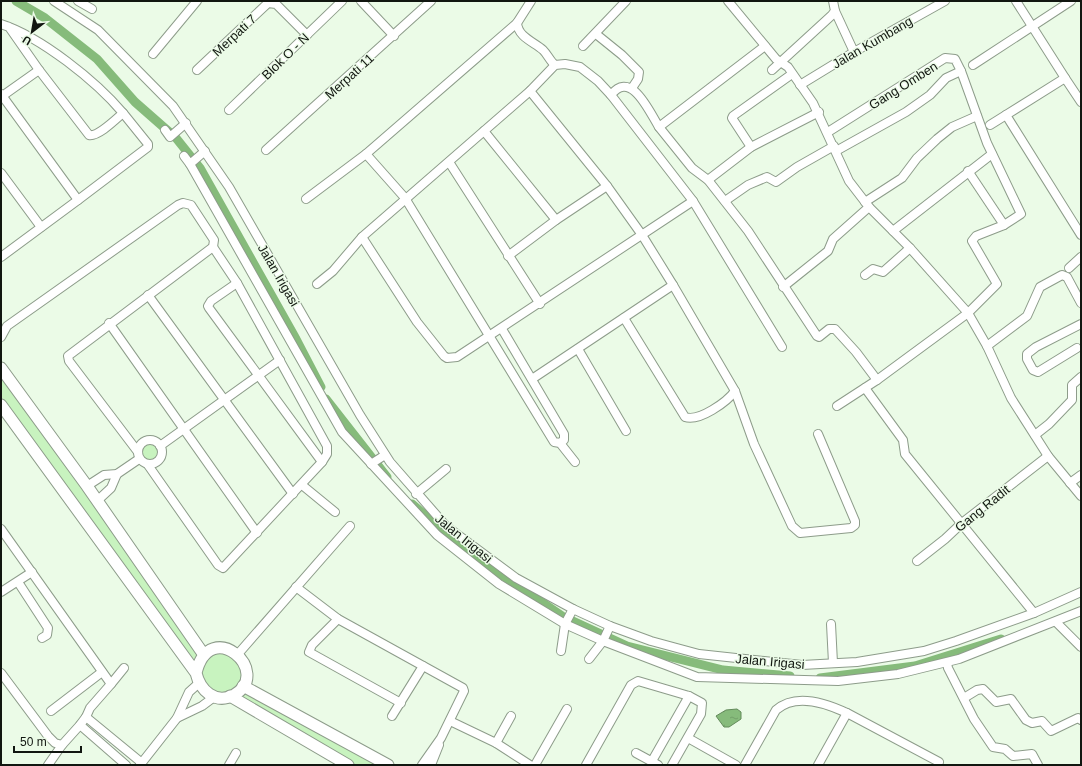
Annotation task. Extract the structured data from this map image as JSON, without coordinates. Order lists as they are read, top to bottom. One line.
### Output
{"streets":{"street":["Merpati 7","Jalan Kumbang","Blok O - N","Merpati 11","Gang Omben","Jalan Irigasi","Gang Radit"]},"crossings":[["Merpati 7","Blok O - N"]],"scale_bar":"50 m","north":"bottom left"}
